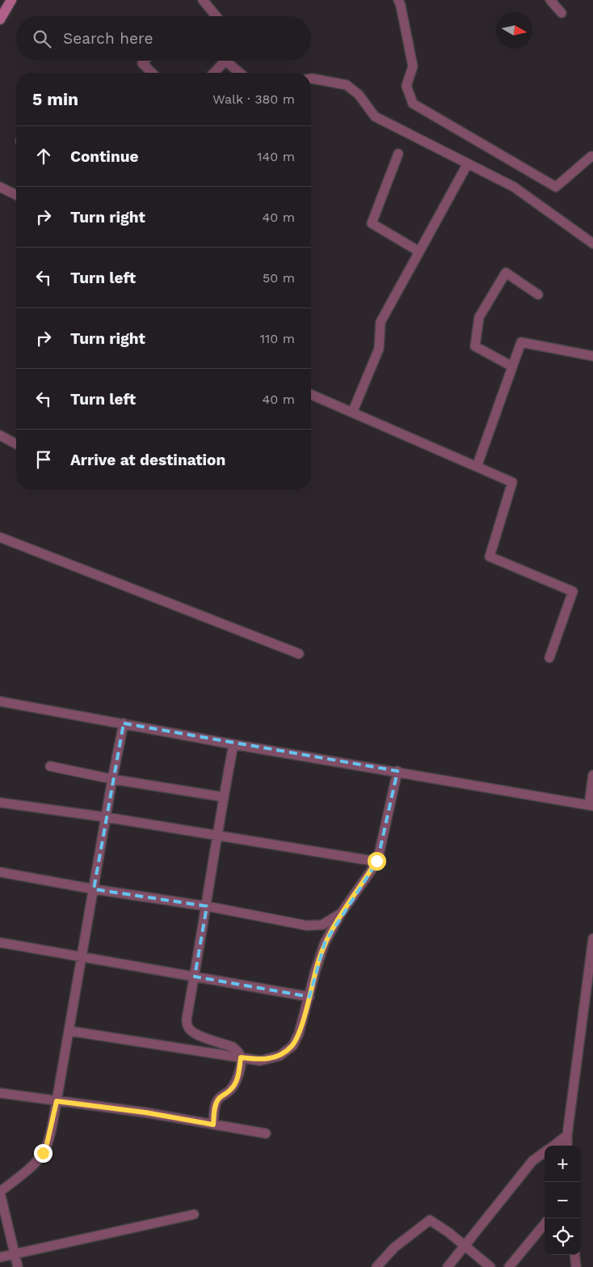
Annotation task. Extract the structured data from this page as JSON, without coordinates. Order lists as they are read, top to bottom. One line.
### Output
{"north":"right","page":{"search":"Search here","heading":["5 min","Walk · 380 m"],"list":[["Continue","140 m"],["Turn right","40 m"],["Turn left","50 m"],["Turn right","110 m"],["Turn left","40 m"],"Arrive at destination"],"map_buttons":["+","−"]}}
